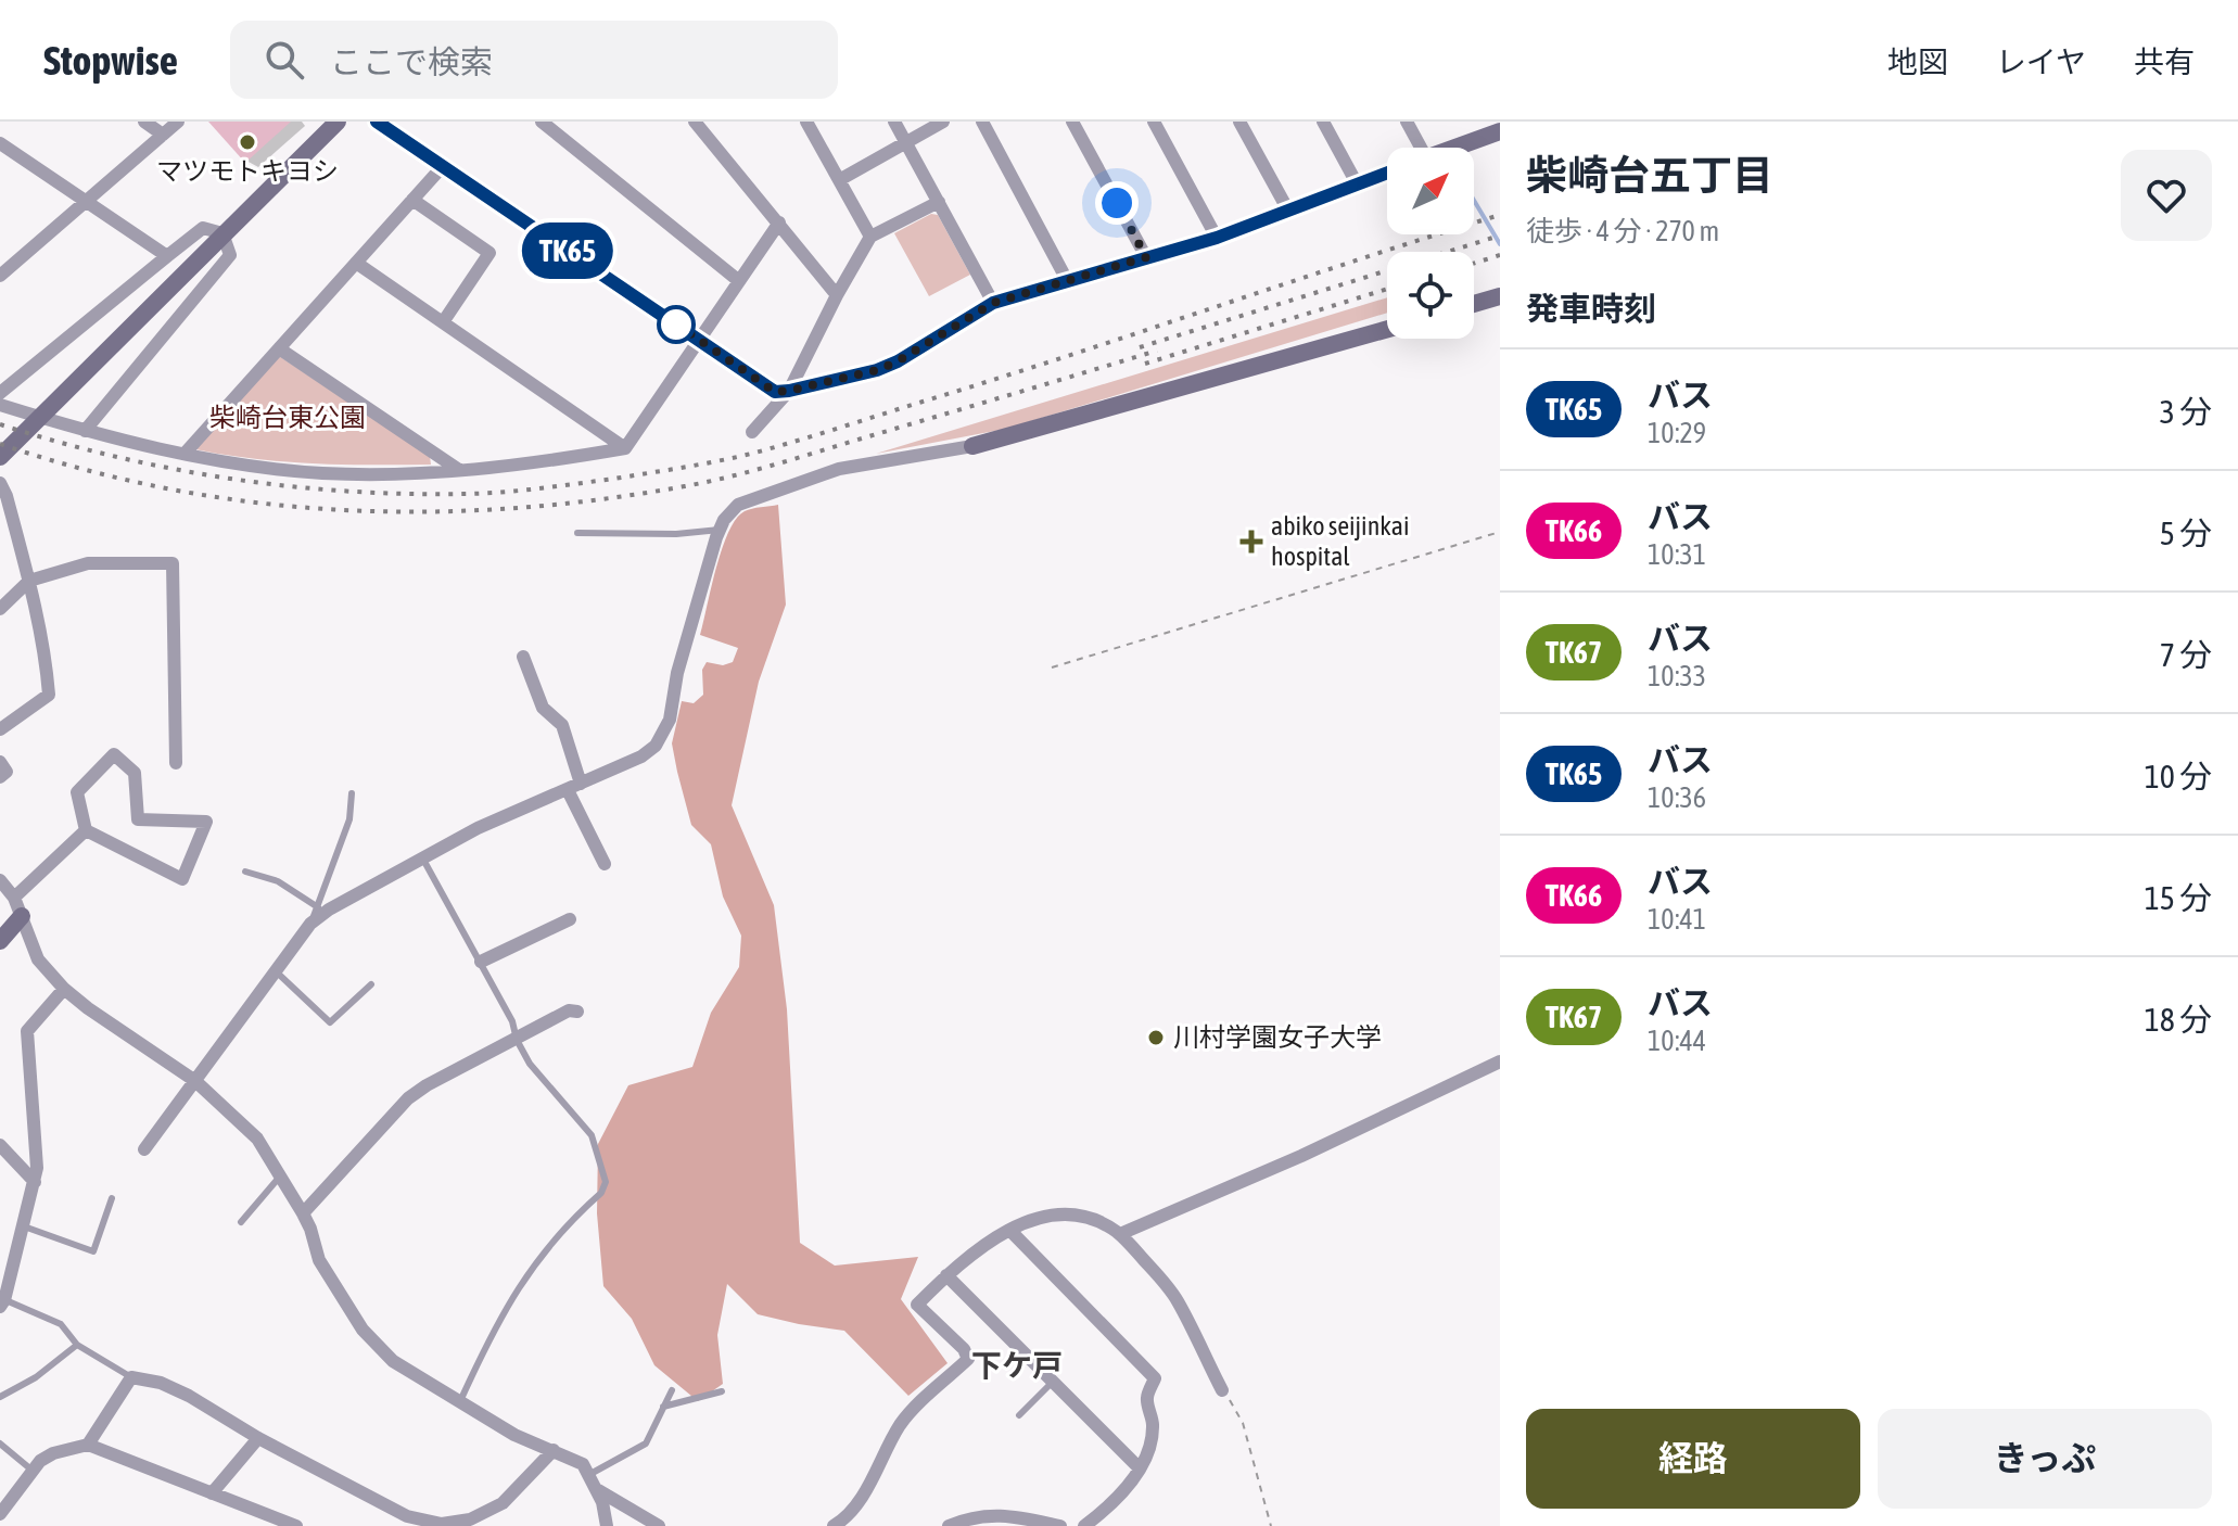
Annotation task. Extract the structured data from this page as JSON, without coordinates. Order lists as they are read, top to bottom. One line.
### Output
{"districts":["下ケ戸"],"parks":["柴崎台東公園"],"places":{"other":["マツモトキヨシ","川村学園女子大学"],"health":["abiko seijinkai hospital"]},"lines":["bus line TK65"],"north":"top right","page":{"header":"Stopwise","search":"ここで検索","nav":["地図","レイヤ","共有"],"on_map":"TK65","heading":[["柴崎台五丁目","徒歩 · 4 分 · 270 m"],"発車時刻"],"list":[{"mark":"TK65","name":"バス","note":"10:29","value":"3 分"},{"mark":"TK66","name":"バス","note":"10:31","value":"5 分"},{"mark":"TK67","name":"バス","note":"10:33","value":"7 分"},{"mark":"TK65","name":"バス","note":"10:36","value":"10 分"},{"mark":"TK66","name":"バス","note":"10:41","value":"15 分"},{"mark":"TK67","name":"バス","note":"10:44","value":"18 分"}],"buttons":["経路","きっぷ"]}}
